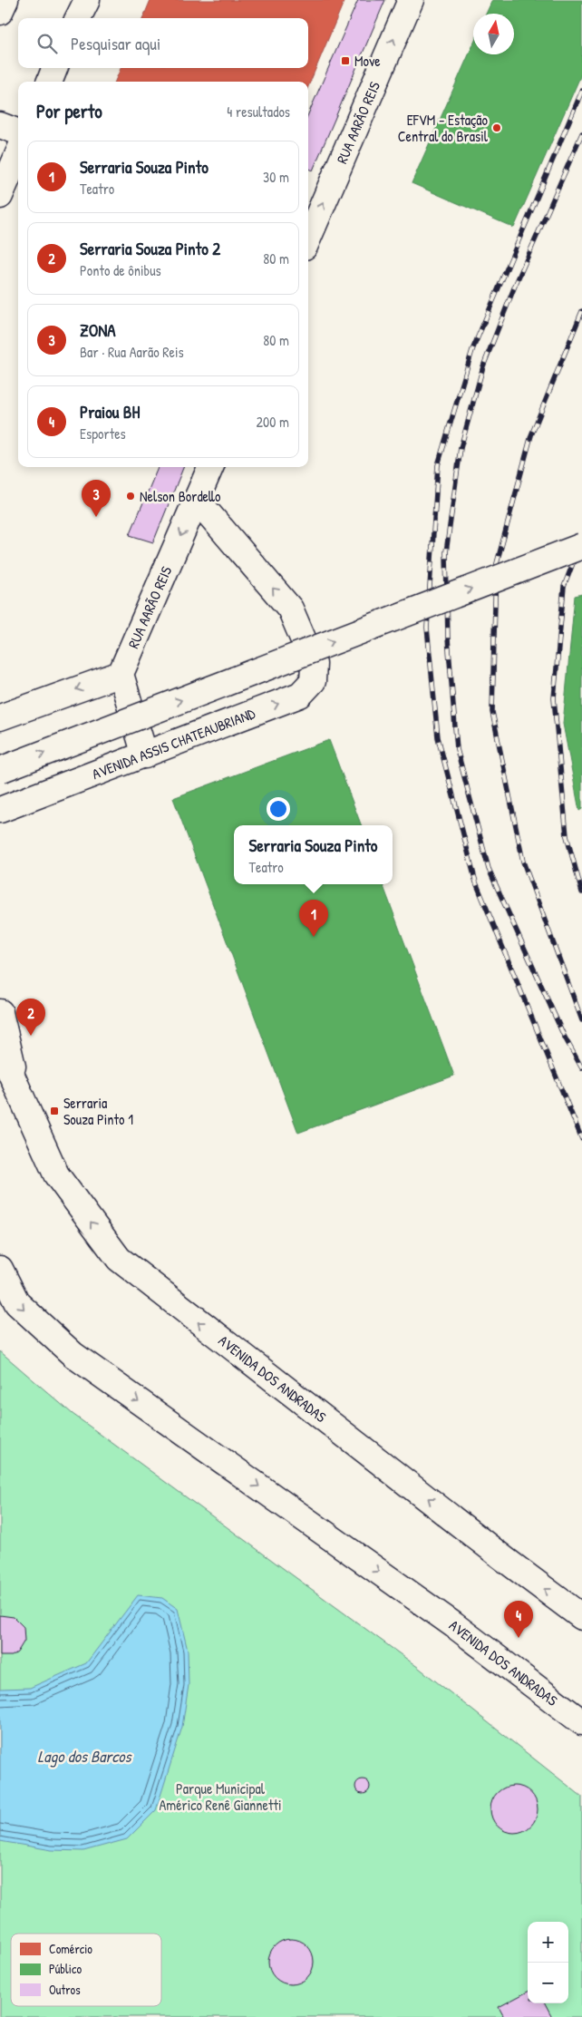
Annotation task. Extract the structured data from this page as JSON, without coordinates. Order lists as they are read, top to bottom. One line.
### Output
{"streets":{"street":["RUA AARÃO REIS","AVENIDA ASSIS CHATEAUBRIAND","AVENIDA DOS ANDRADAS"]},"crossings":[["RUA AARÃO REIS","AVENIDA ASSIS CHATEAUBRIAND"]],"water":["Lago dos Barcos"],"parks":["Parque Municipal Américo Renê Giannetti"],"places":{"transit":["Move","Serraria Souza Pinto 1"],"other":["EFVM - Estação Central do Brasil","Nelson Bordello"]},"legend":["Comércio","Público","Outros"],"north":"top","page":{"search":"Pesquisar aqui","heading":["Por perto","4 resultados"],"list":[{"mark":"1","name":"Serraria Souza Pinto","note":"Teatro","value":"30 m"},{"mark":"2","name":"Serraria Souza Pinto 2","note":"Ponto de ônibus","value":"80 m"},{"mark":"3","name":"ZONA","note":"Bar · Rua Aarão Reis","value":"80 m"},{"mark":"4","name":"Praiou BH","note":"Esportes","value":"200 m"}],"pins":["3","1","2","4"],"popup":["Serraria Souza Pinto","Teatro"],"map_buttons":["+","−"]}}
